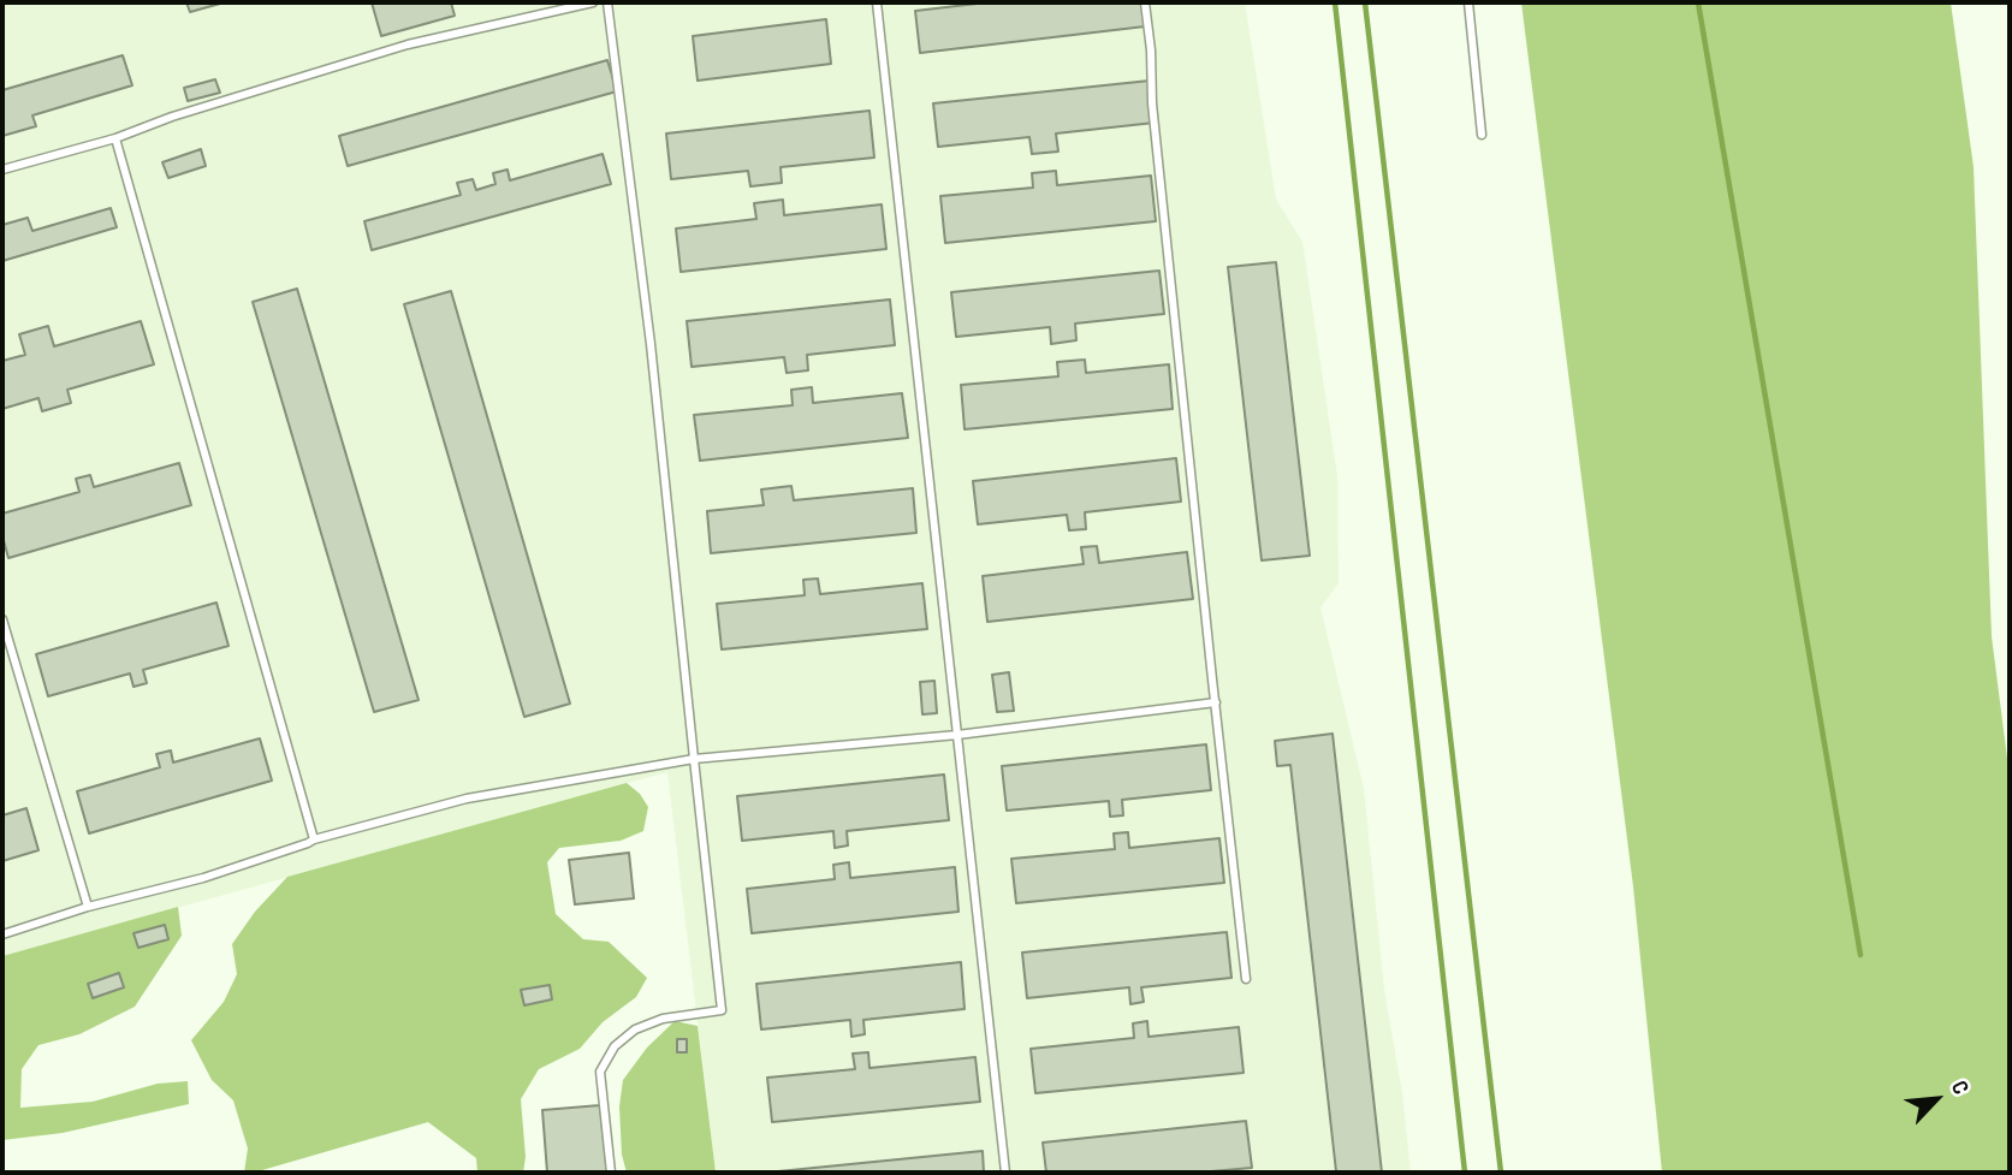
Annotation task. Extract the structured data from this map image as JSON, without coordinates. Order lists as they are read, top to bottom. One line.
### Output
{"north":"top right"}
